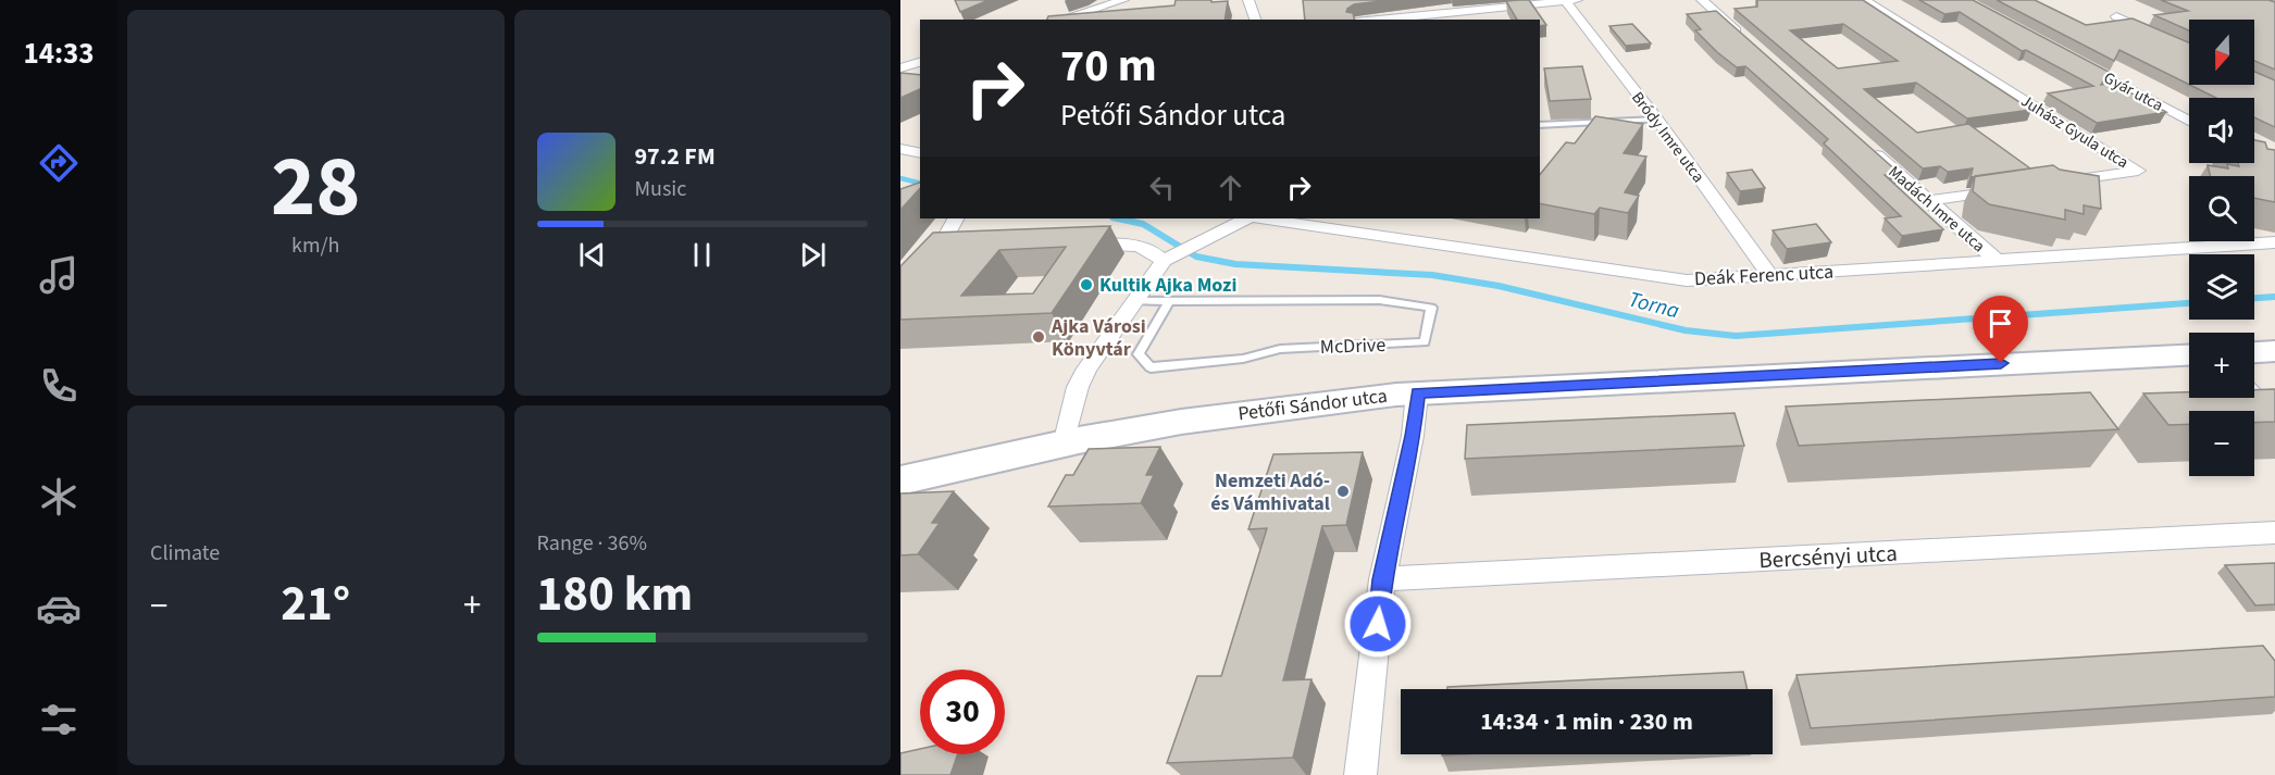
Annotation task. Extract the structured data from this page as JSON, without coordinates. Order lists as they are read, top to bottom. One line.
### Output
{"streets":{"main road":["Petőfi Sándor utca"],"street":["Gyár utca","Juhász Gyula utca","Bródy Imre utca","Madách Imre utca","Deák Ferenc utca","Bercsényi utca"],"lane":["McDrive"]},"crossings":[["Bródy Imre utca","Deák Ferenc utca"],["Madách Imre utca","Deák Ferenc utca"]],"water":["Torna"],"places":["Kultik Ajka Mozi","Ajka Városi Könyvtár","Nemzeti Adó- és Vámhivatal"],"north":"bottom","page":{"tabs":"14:33","tile":[["28","km/h"],"Climate",["Range · 36%","180 km"]],"map_buttons":["+","−"],"turn":["70 m","Petőfi Sándor utca"],"song":["97.2 FM","Music"],"heat":["−","21°","+"],"limit":"30","trip":"14:34 · 1 min · 230 m"}}
